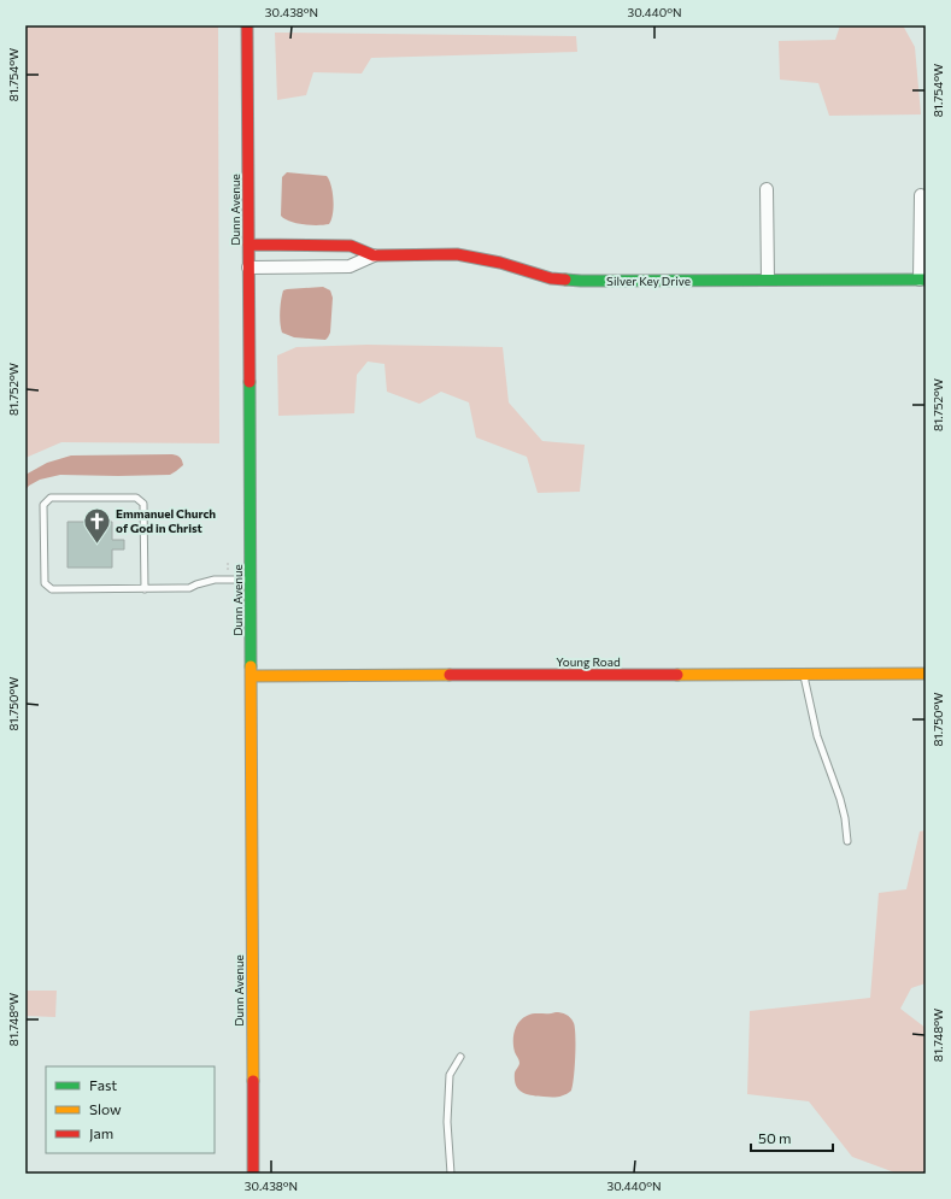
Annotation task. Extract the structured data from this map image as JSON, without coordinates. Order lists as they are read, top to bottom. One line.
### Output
{"streets":{"street":["Dunn Avenue","Silver Key Drive","Young Road"]},"crossings":[["Dunn Avenue","Silver Key Drive"],["Dunn Avenue","Young Road"]],"places":{"church":["Emmanuel Church of God in Christ"]},"legend":["Fast","Slow","Jam"],"scale_bar":"50 m","coordinates":["30.438°N","30.440°N","81.754°W","81.752°W","81.750°W","81.748°W"]}
